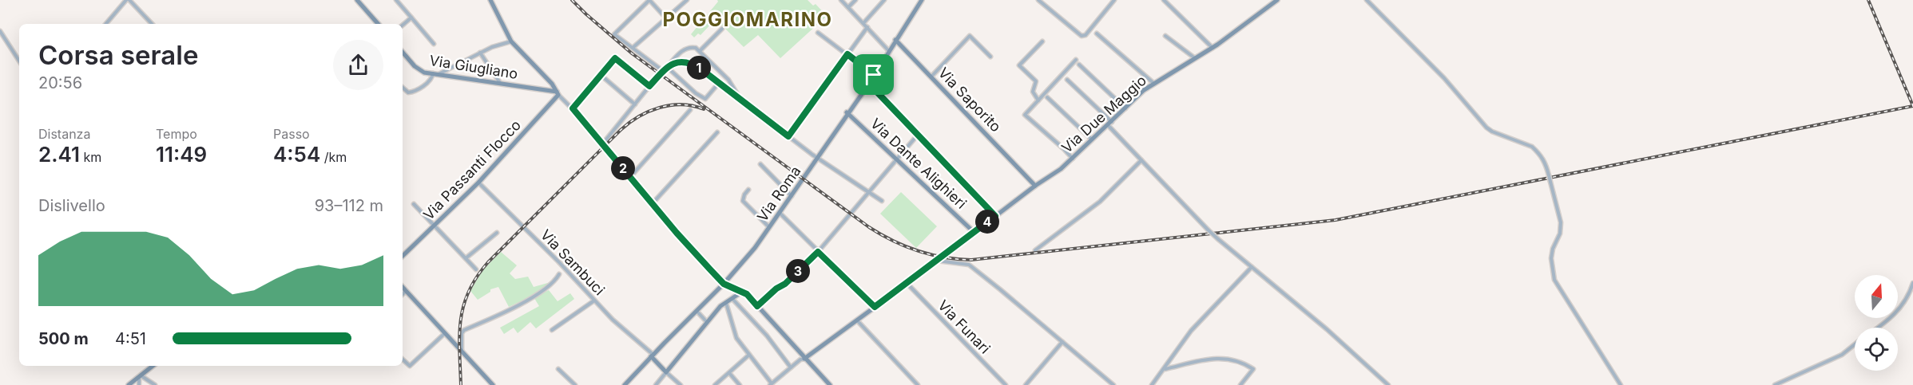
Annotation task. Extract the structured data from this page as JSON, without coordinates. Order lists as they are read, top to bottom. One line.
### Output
{"streets":{"main road":["Via Giugliano","Via Saporito","Via Due Maggio","Via Dante Alighieri","Via Passanti Flocco","Via Roma"],"street":["Via Sambuci","Via Funari"]},"crossings":[["Via Giugliano","Via Passanti Flocco"],["Via Saporito","Via Due Maggio"],["Via Due Maggio","Via Dante Alighieri"],["Via Due Maggio","Via Funari"],["Via Dante Alighieri","Via Roma"],["Via Passanti Flocco","Via Sambuci"],["Via Roma","Via Sambuci"]],"districts":["POGGIOMARINO"],"north":"top","page":{"heading":["Corsa serale","20:56"],"pins":["1","2","4","3"],"stats":[["Distanza","2.41 km"],["Tempo","11:49"],["Passo","4:54 /km"]],"chart":["Dislivello","93–112 m"],"list":[{"name":"500 m","note":"4:51"}]}}
